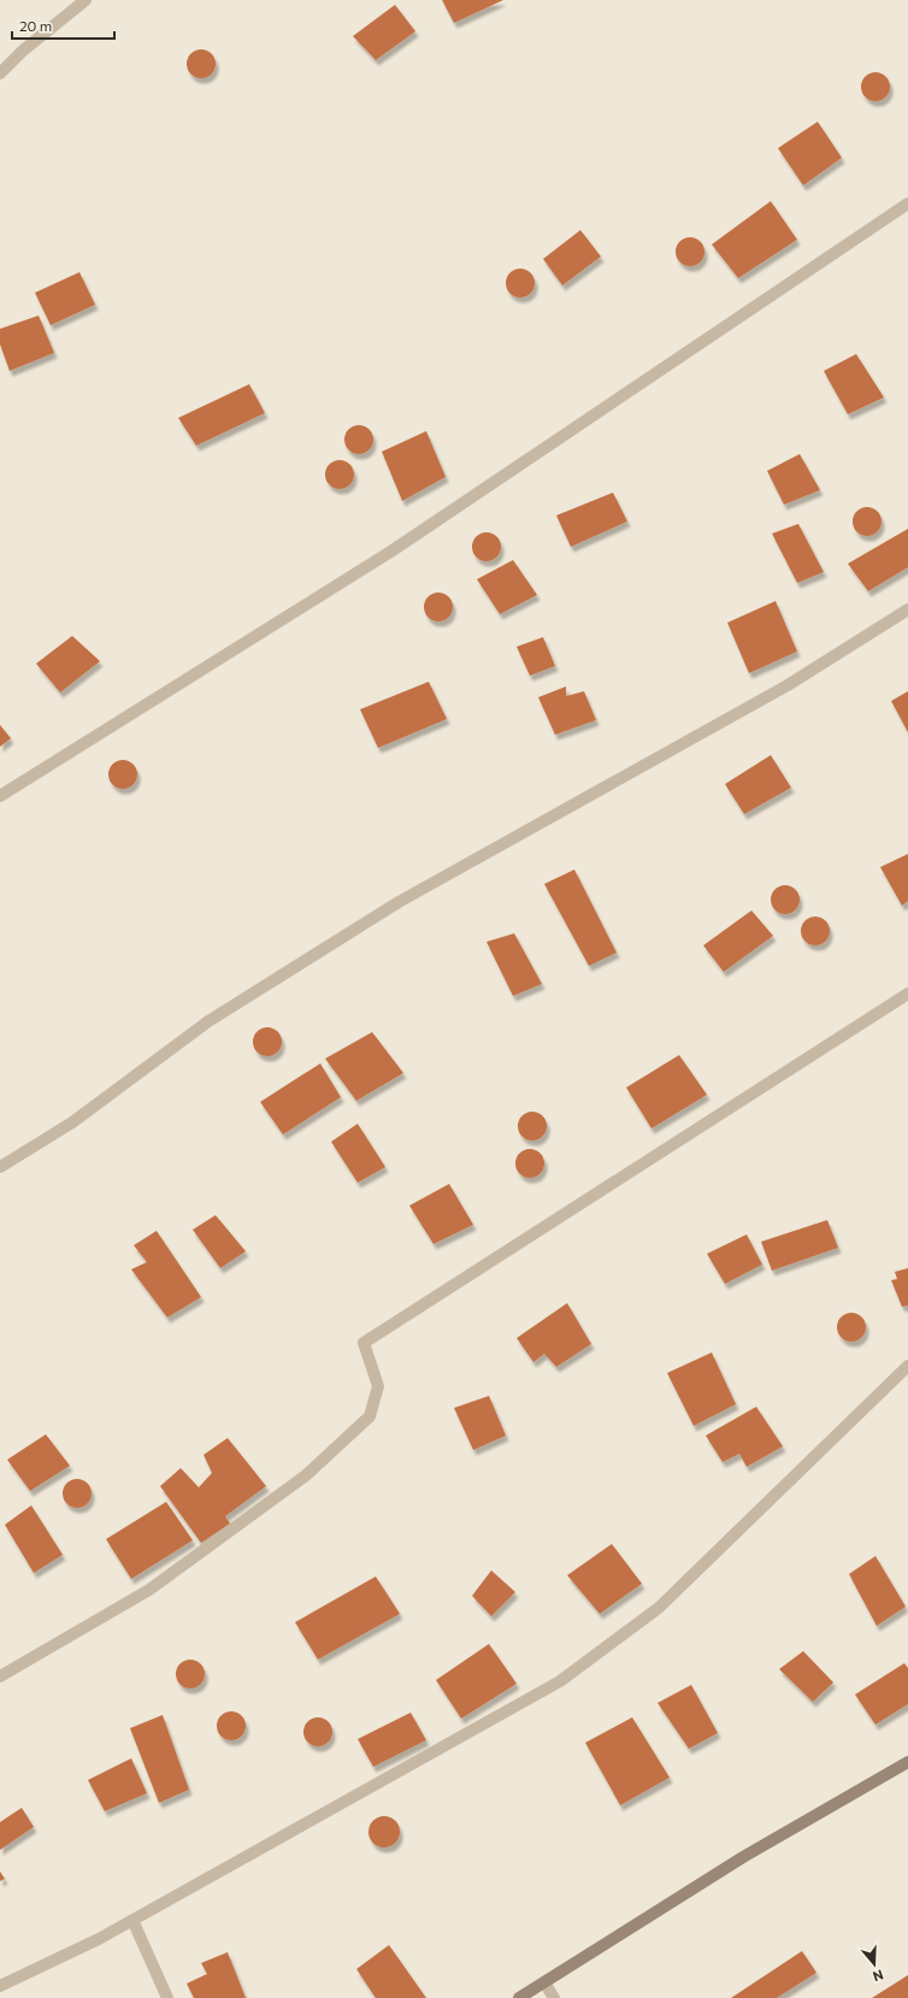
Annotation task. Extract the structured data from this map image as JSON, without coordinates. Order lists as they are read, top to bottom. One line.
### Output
{"scale_bar":"20 m","north":"bottom"}
